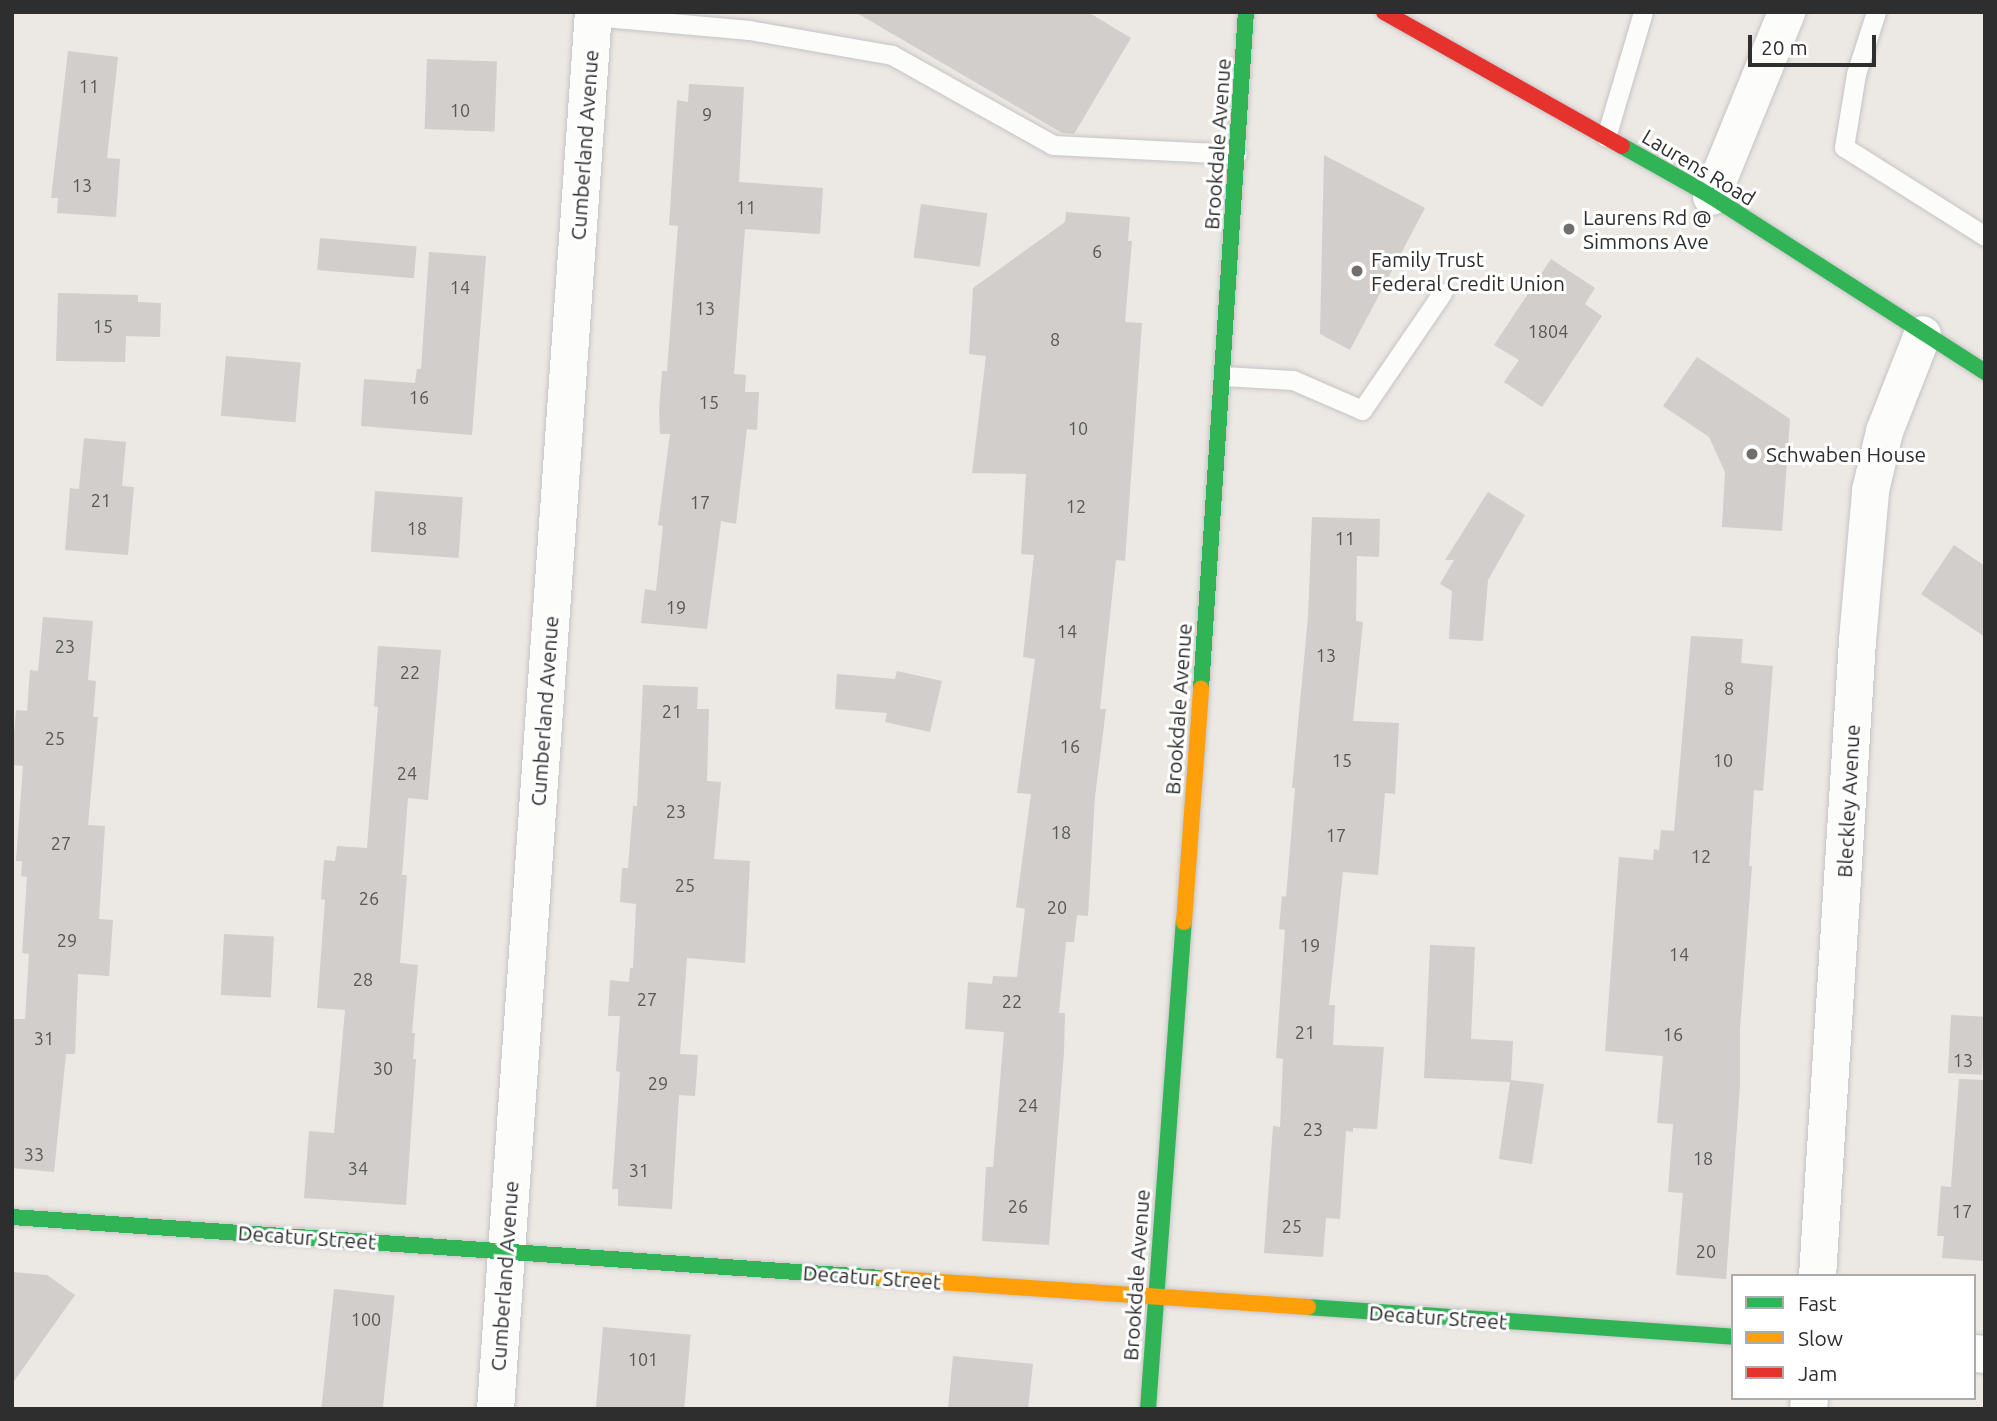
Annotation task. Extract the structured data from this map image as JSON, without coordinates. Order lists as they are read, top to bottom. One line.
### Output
{"streets":{"street":["Brookdale Avenue","Cumberland Avenue","Laurens Road","Bleckley Avenue","Decatur Street"]},"crossings":[["Brookdale Avenue","Decatur Street"],["Cumberland Avenue","Decatur Street"],["Laurens Road","Bleckley Avenue"]],"places":["Laurens Rd @ Simmons Ave","Family Trust Federal Credit Union","Schwaben House"],"house_numbers":["11","10","9","13","11","6","14","13","15","1804","8","16","15","10","21","17","12","18","11","19","14","23","13","22","8","21","25","16","15","10","24","23","18","17","27","12","25","26","20","29","19","14","28","27","22","21","16","31","13","30","29","24","23","33","18","34","31","26","17","25","20","100","101"],"legend":["Fast","Slow","Jam"],"scale_bar":"20 m"}
